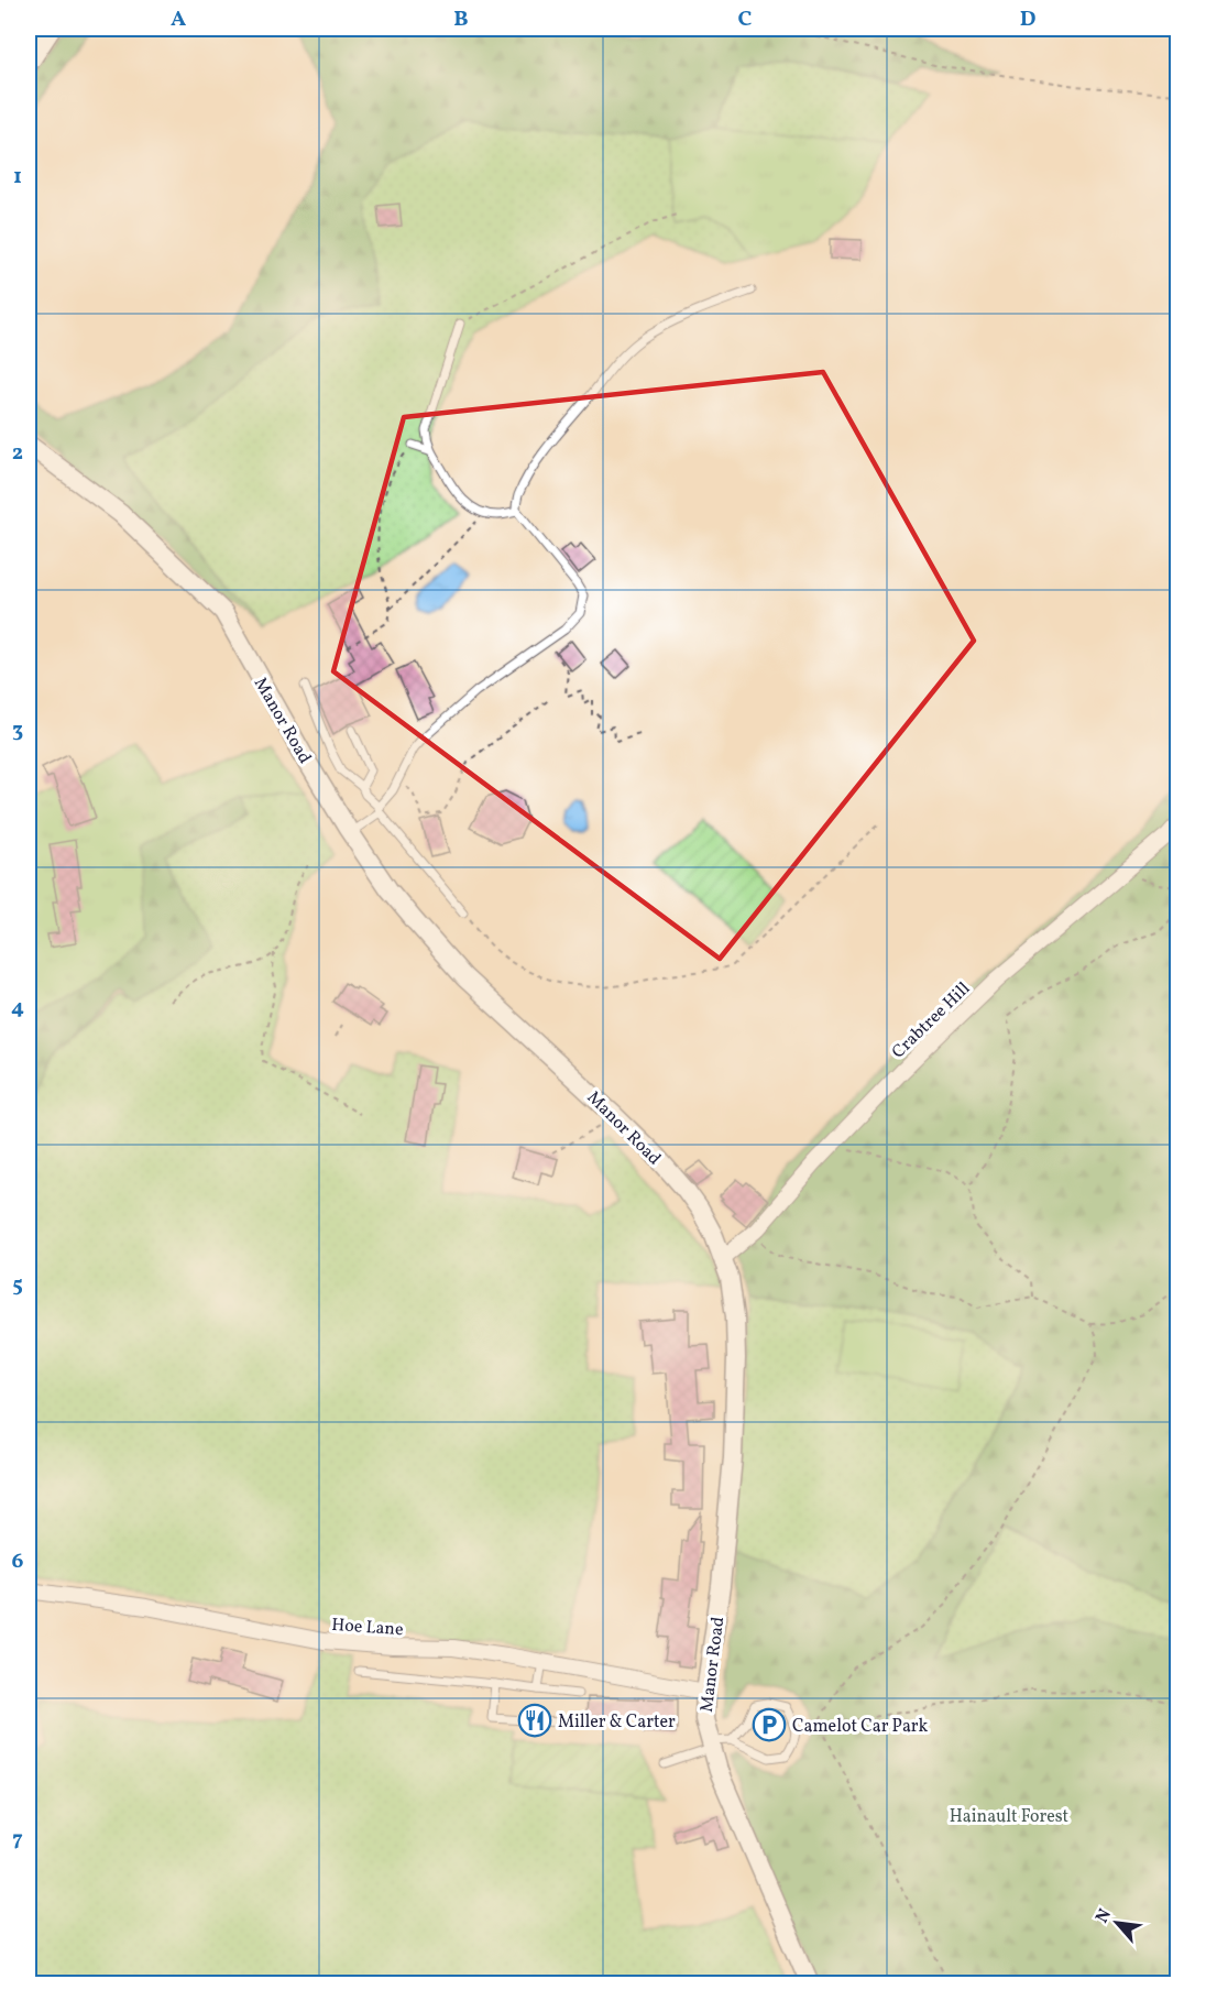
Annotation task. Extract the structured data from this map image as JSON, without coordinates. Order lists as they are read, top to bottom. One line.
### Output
{"streets":{"street":["Manor Road","Crabtree Hill","Hoe Lane"]},"crossings":[["Manor Road","Crabtree Hill"],["Manor Road","Hoe Lane"]],"parks":["Hainault Forest"],"places":{"restaurant":["Miller & Carter"],"parking":["Camelot Car Park"]},"north":"top left","grid":{"columns":["A","B","C","D"],"rows":["1","2","3","4","5","6","7"]}}
